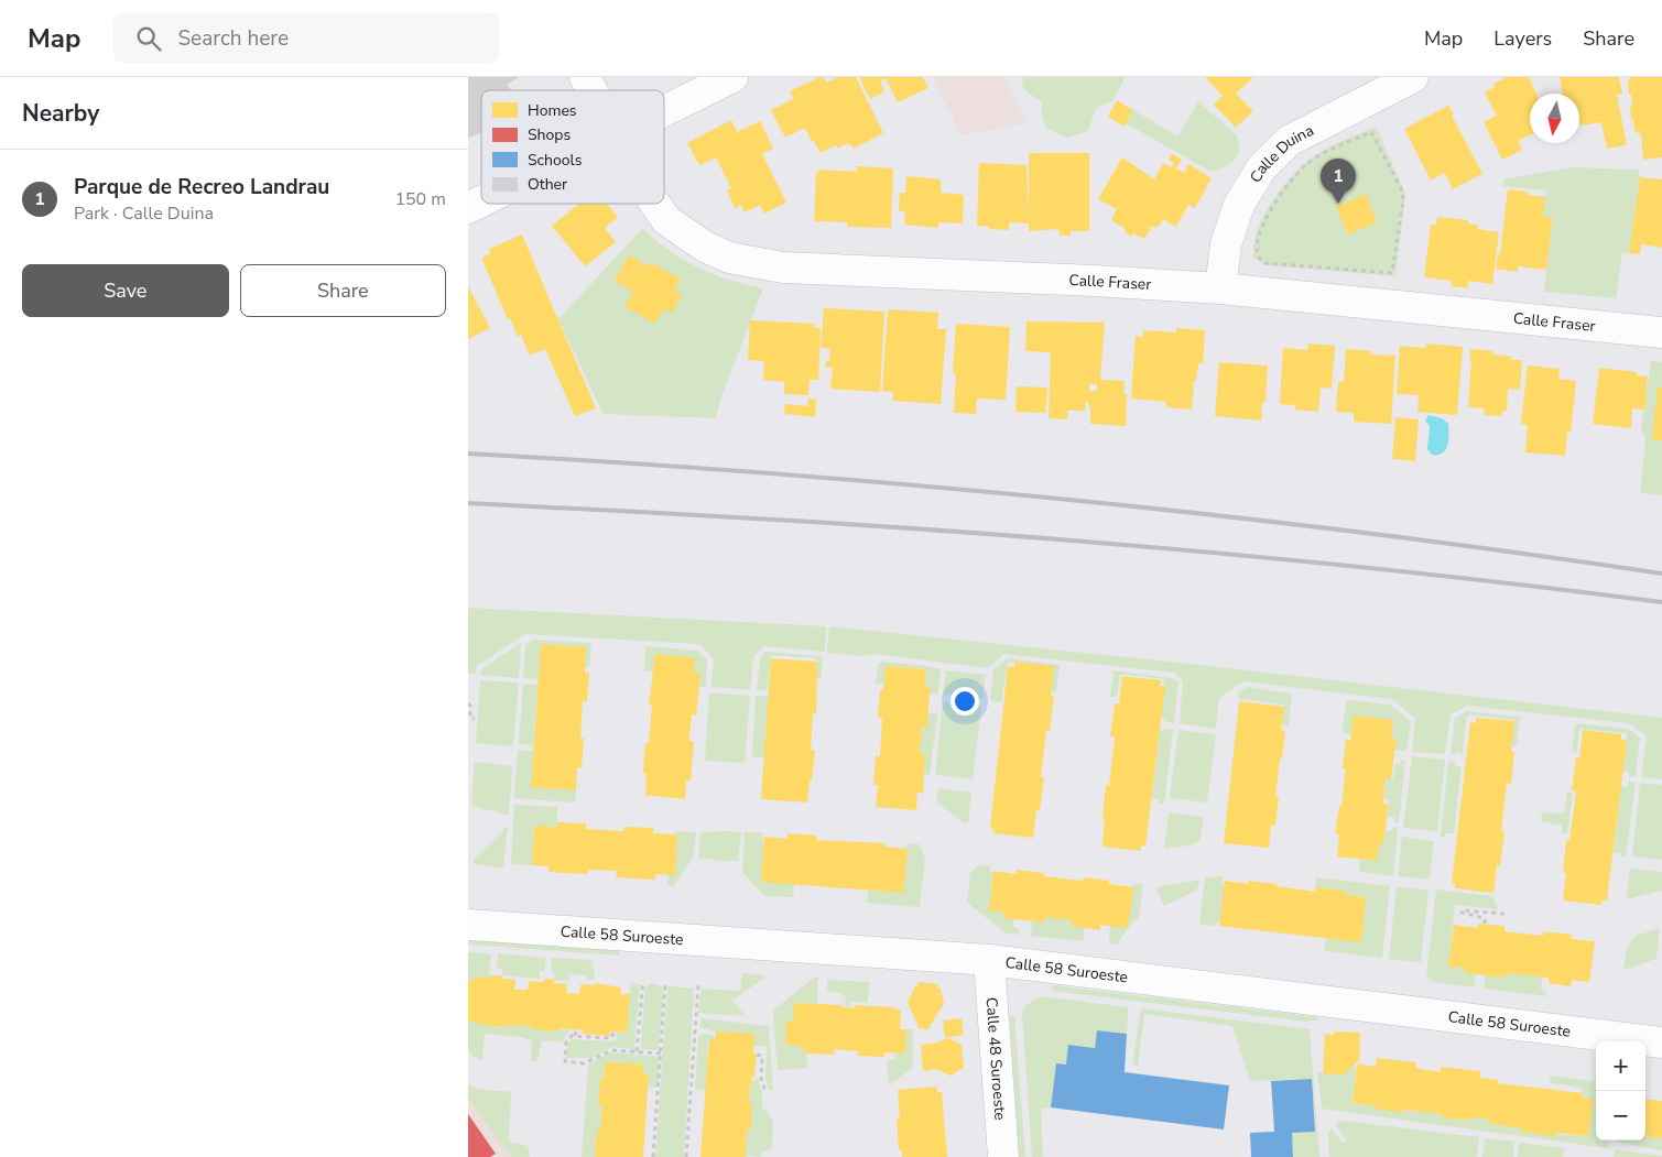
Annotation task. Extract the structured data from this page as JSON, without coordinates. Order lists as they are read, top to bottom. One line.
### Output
{"streets":{"street":["Calle Duina","Calle Fraser","Calle 58 Suroeste","Calle 48 Suroeste"]},"crossings":[["Calle Duina","Calle Fraser"],["Calle 58 Suroeste","Calle 48 Suroeste"]],"legend":["Homes","Shops","Schools","Other"],"north":"bottom","page":{"header":"Map","search":"Search here","nav":["Map","Layers","Share"],"heading":"Nearby","list":[{"mark":"1","name":"Parque de Recreo Landrau","note":"Park · Calle Duina","value":"150 m"}],"pins":"1","buttons":["Save","Share"],"map_buttons":["+","−"]}}
